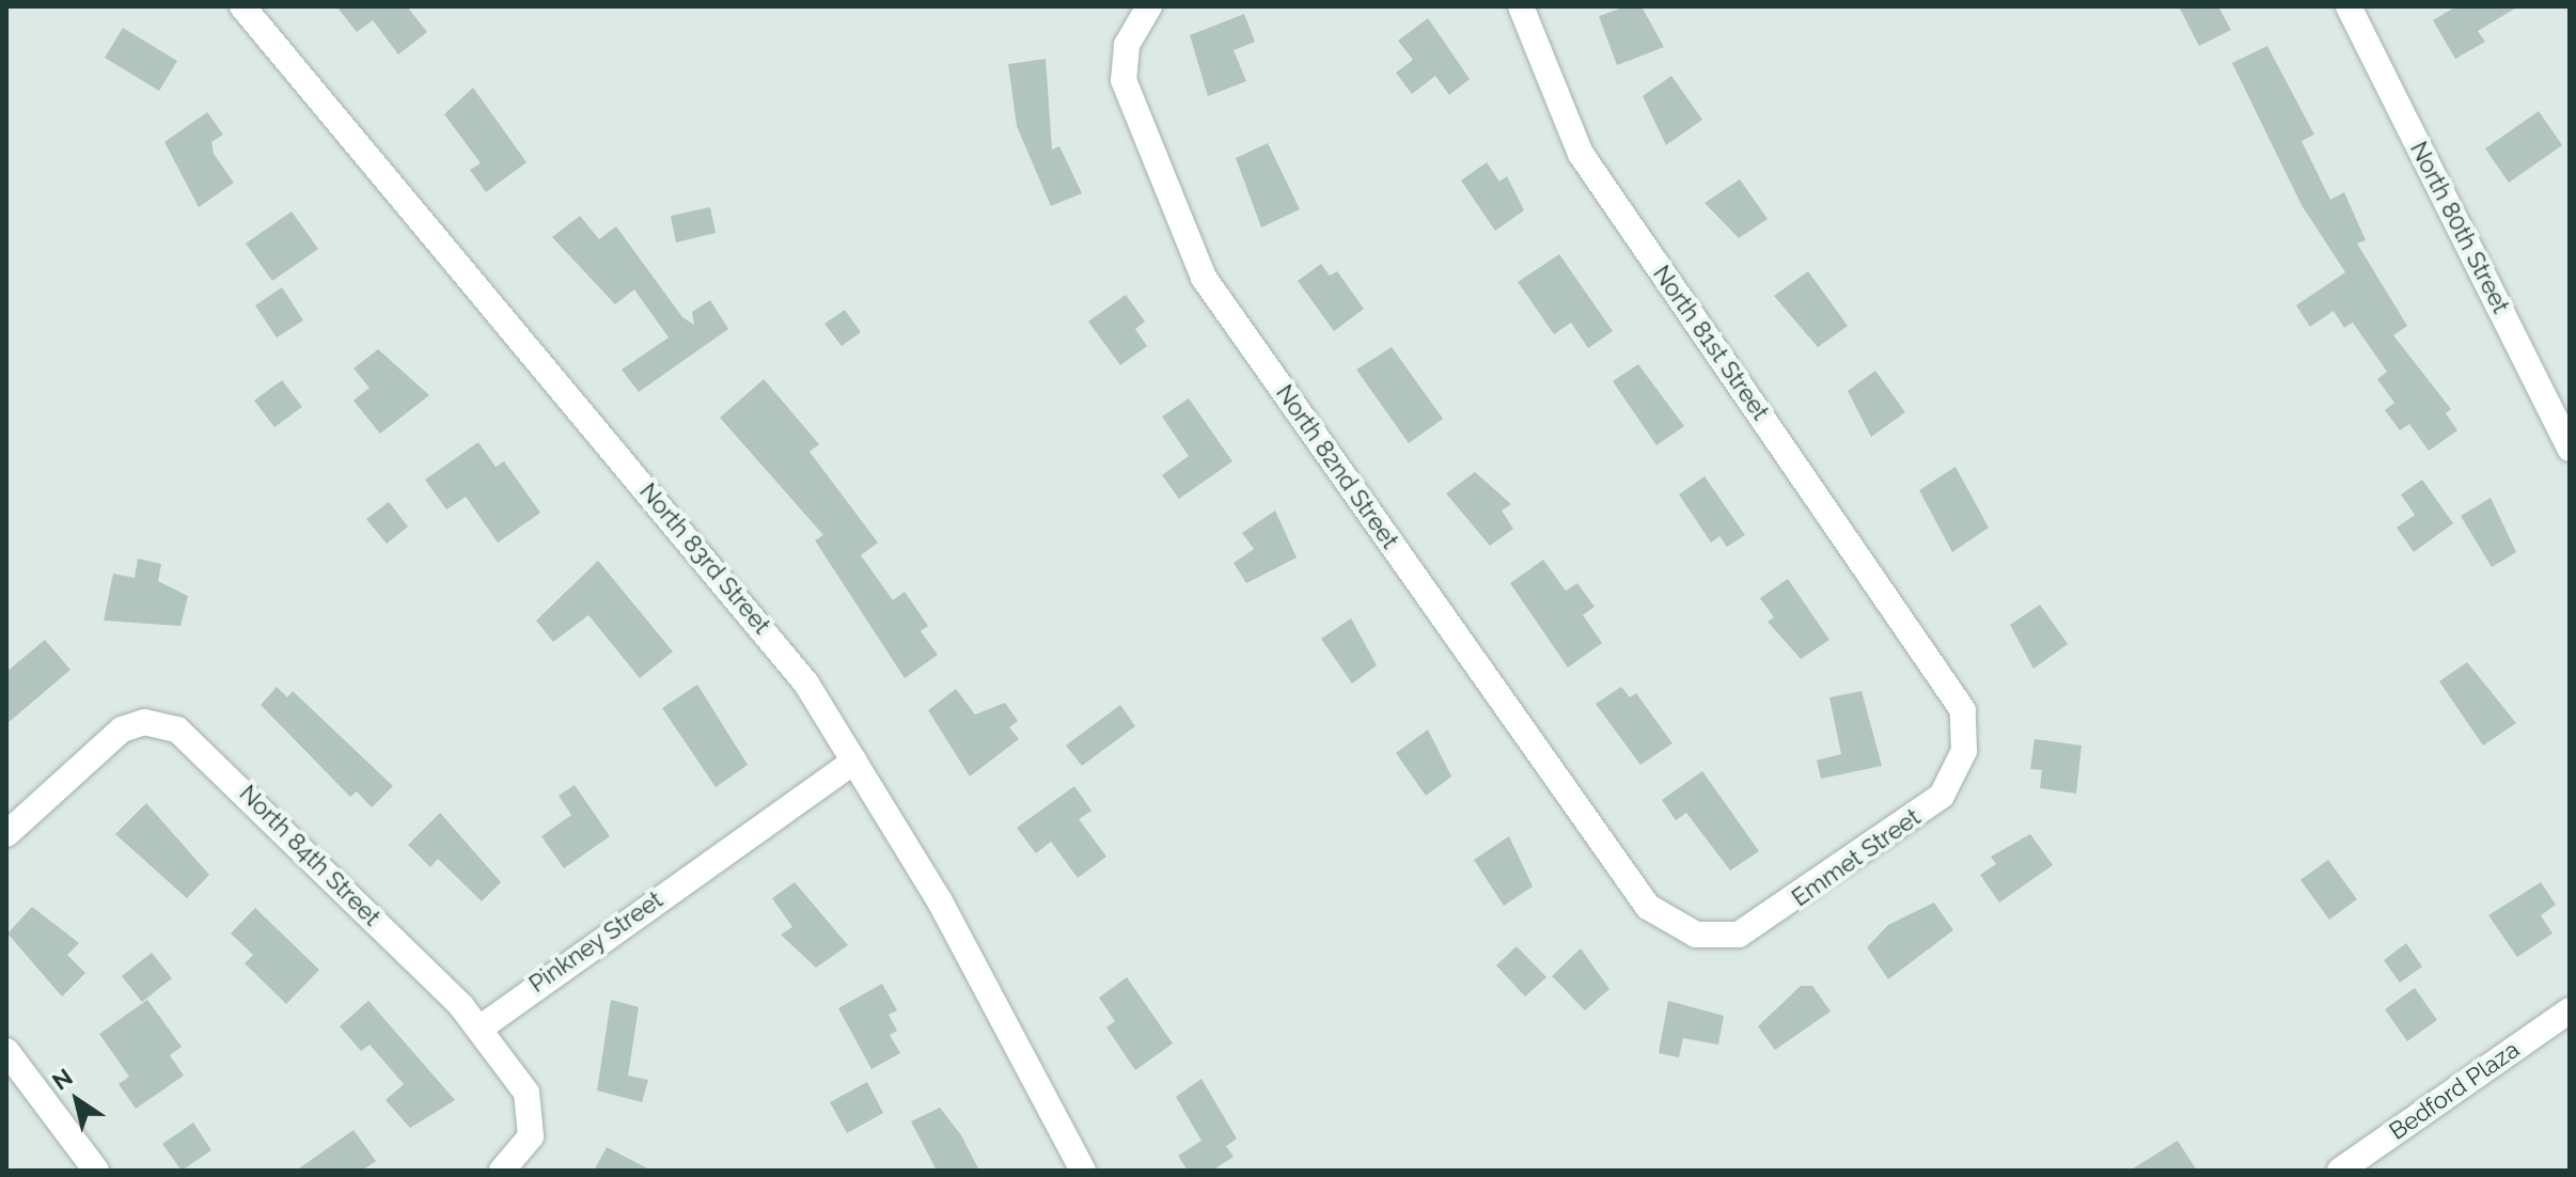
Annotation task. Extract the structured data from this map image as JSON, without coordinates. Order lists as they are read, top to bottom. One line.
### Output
{"streets":{"street":["North 80th Street","North 81st Street","North 82nd Street","North 83rd Street","North 84th Street","Emmet Street","Pinkney Street","Bedford Plaza"]},"crossings":[["North 81st Street","Emmet Street"],["North 82nd Street","Emmet Street"],["North 83rd Street","Pinkney Street"],["North 84th Street","Pinkney Street"]],"north":"top left"}
